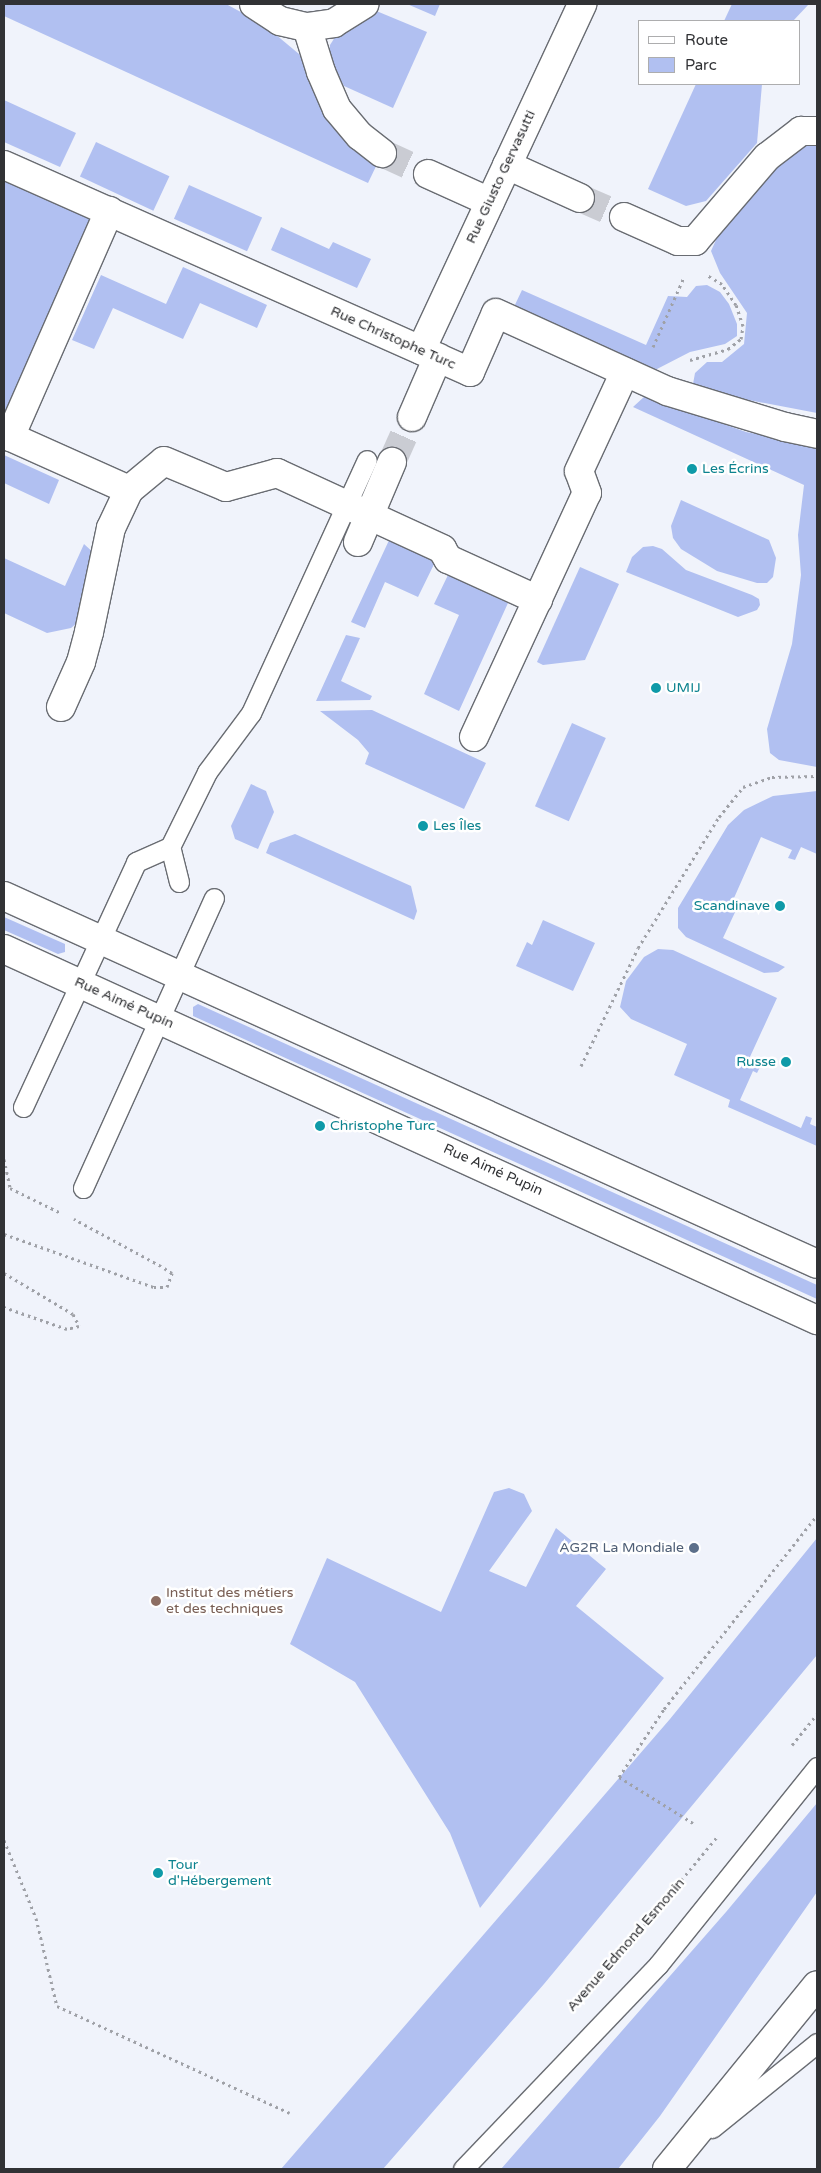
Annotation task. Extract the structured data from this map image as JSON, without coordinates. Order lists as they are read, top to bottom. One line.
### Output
{"streets":{"street":["Rue Giusto Gervasutti","Rue Christophe Turc","Rue Aimé Pupin"],"path":["Avenue Edmond Esmonin"]},"crossings":[["Rue Giusto Gervasutti","Rue Christophe Turc"]],"places":["Les Écrins","UMIJ","Les Îles","Scandinave","Russe","Christophe Turc","AG2R La Mondiale","Institut des métiers et des techniques","Tour d'Hébergement"],"legend":["Route","Parc"]}
